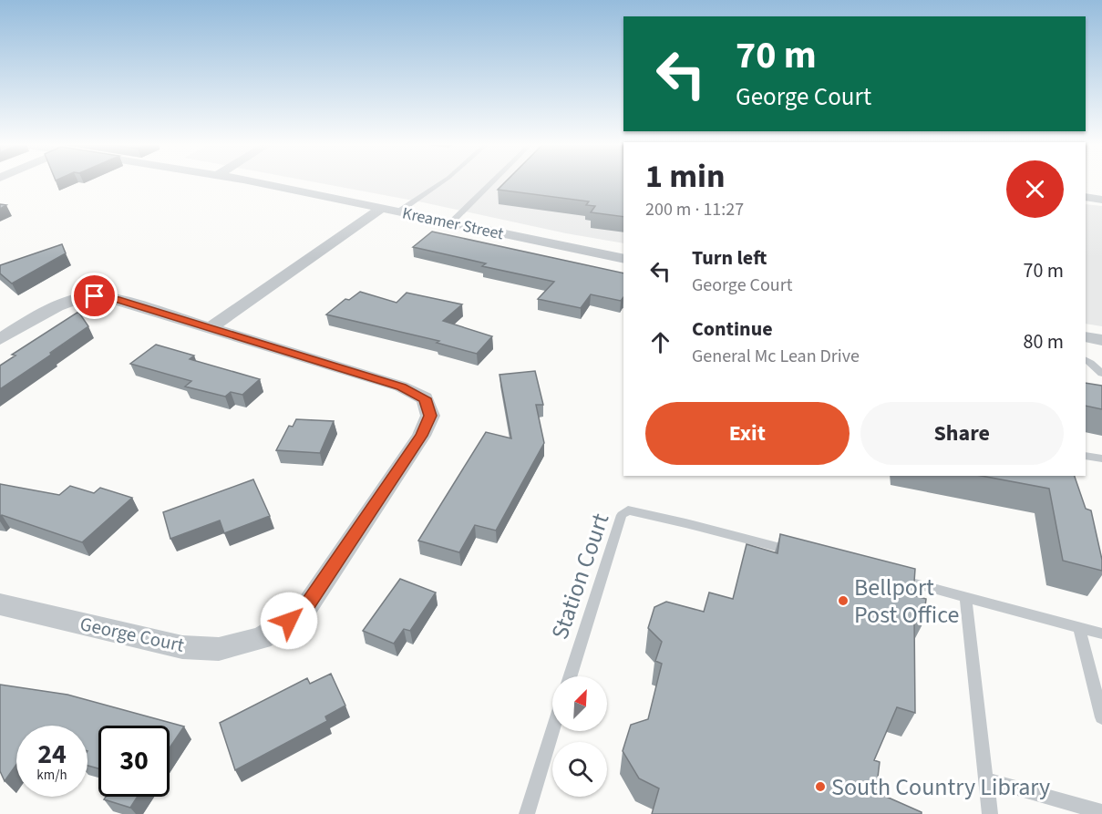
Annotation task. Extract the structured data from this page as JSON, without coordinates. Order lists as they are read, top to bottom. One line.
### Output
{"streets":{"street":["Kreamer Street","George Court"],"lane":["Station Court"]},"places":["Bellport Post Office","South Country Library"],"north":"top right","page":{"turn":["70 m","George Court"],"heading":["1 min","200 m · 11:27"],"list":[{"name":"Turn left","note":"George Court","value":"70 m"},{"name":"Continue","note":"General Mc Lean Drive","value":"80 m"}],"buttons":["Exit","Share"],"speed":"24 km/h","limit":"30"}}
